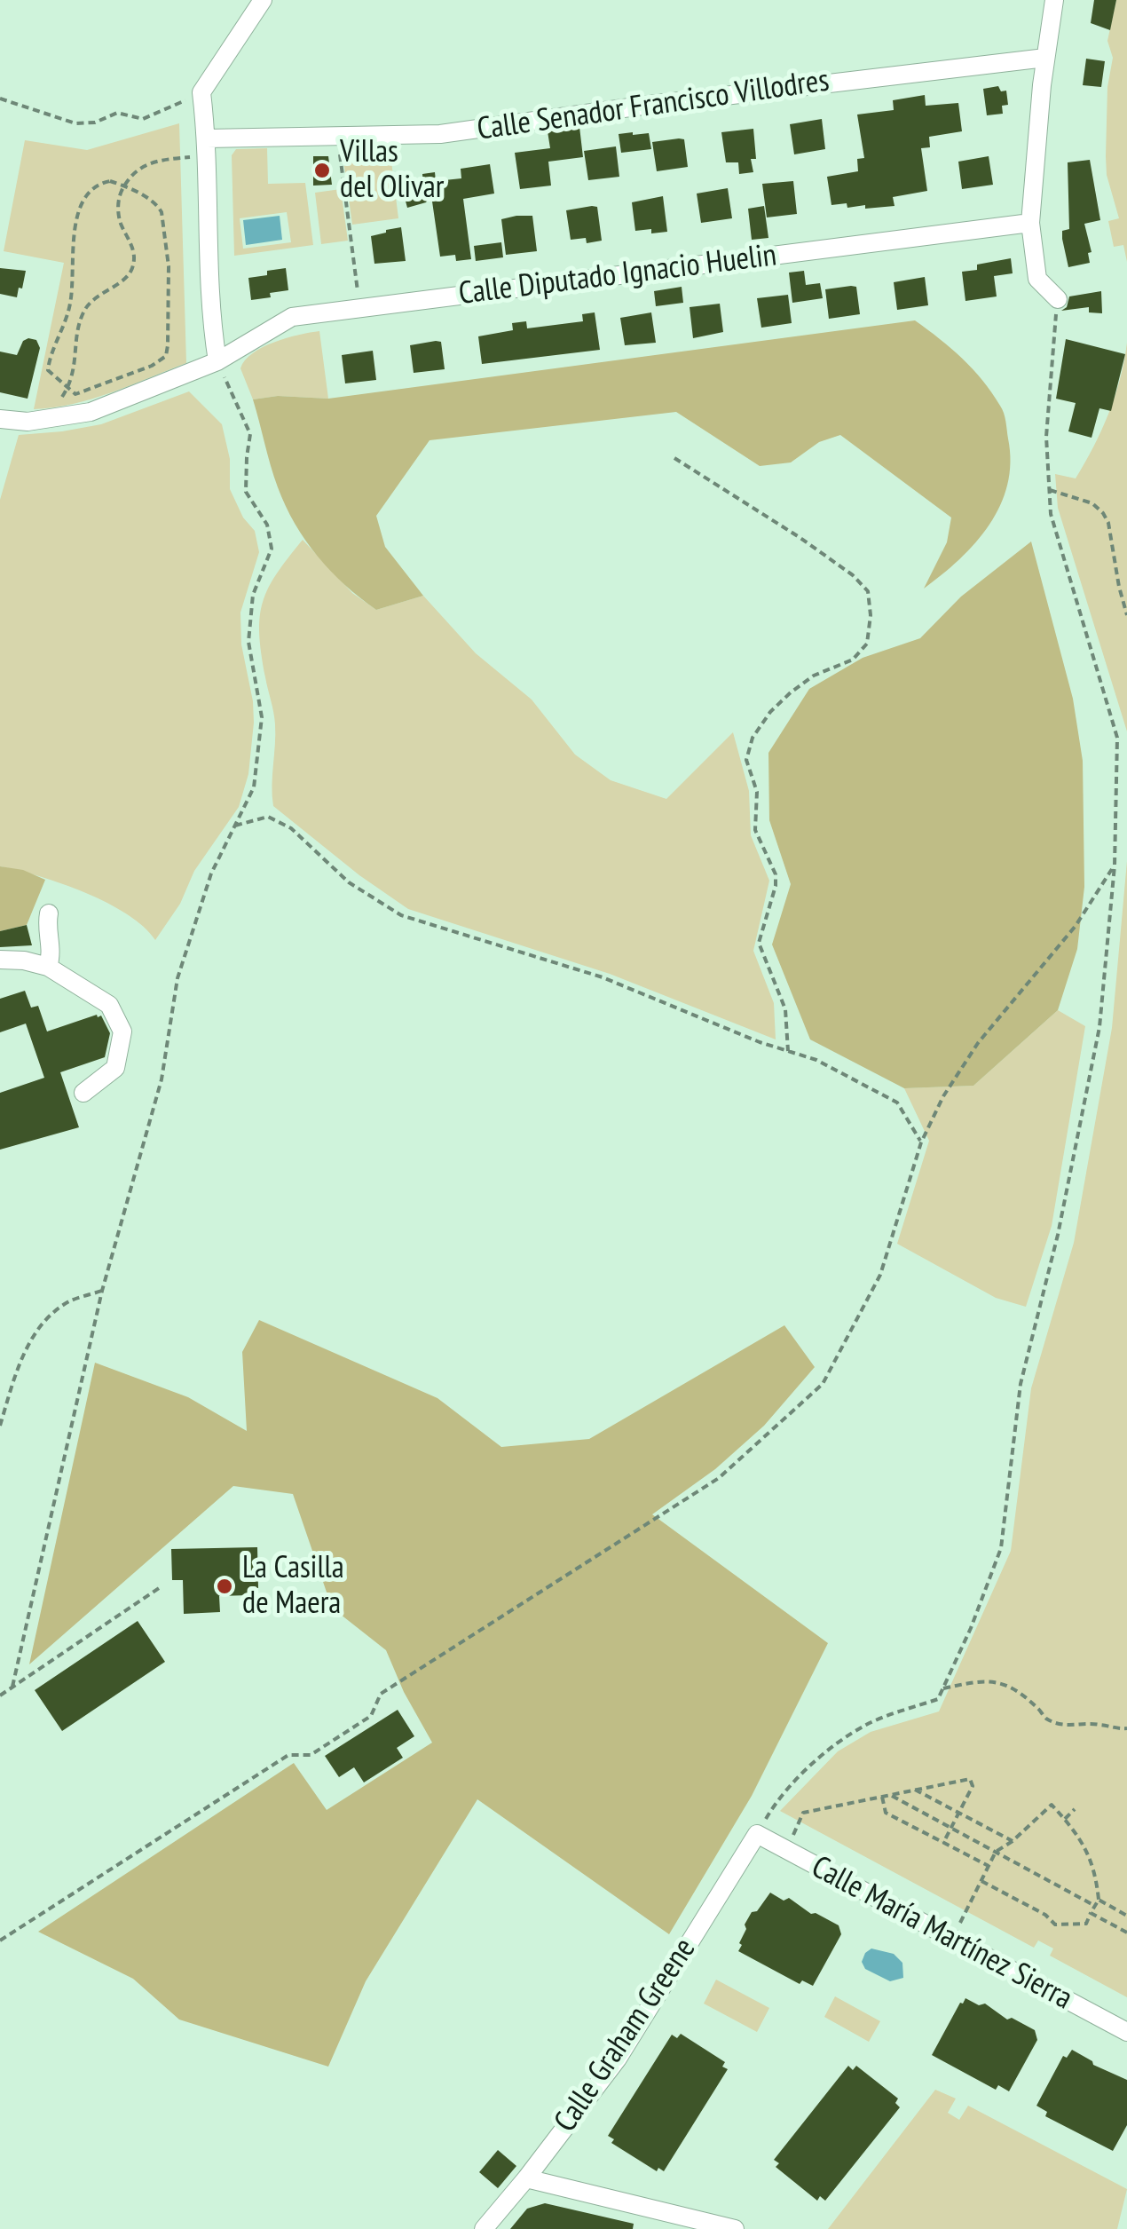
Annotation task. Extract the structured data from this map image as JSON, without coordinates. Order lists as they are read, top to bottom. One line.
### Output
{"streets":{"street":["Calle Senador Francisco Villodres","Calle Diputado Ignacio Huelin","Calle María Martínez Sierra","Calle Graham Greene"]},"crossings":[["Calle María Martínez Sierra","Calle Graham Greene"]],"places":["Villas del Olivar","La Casilla de Maera"]}
